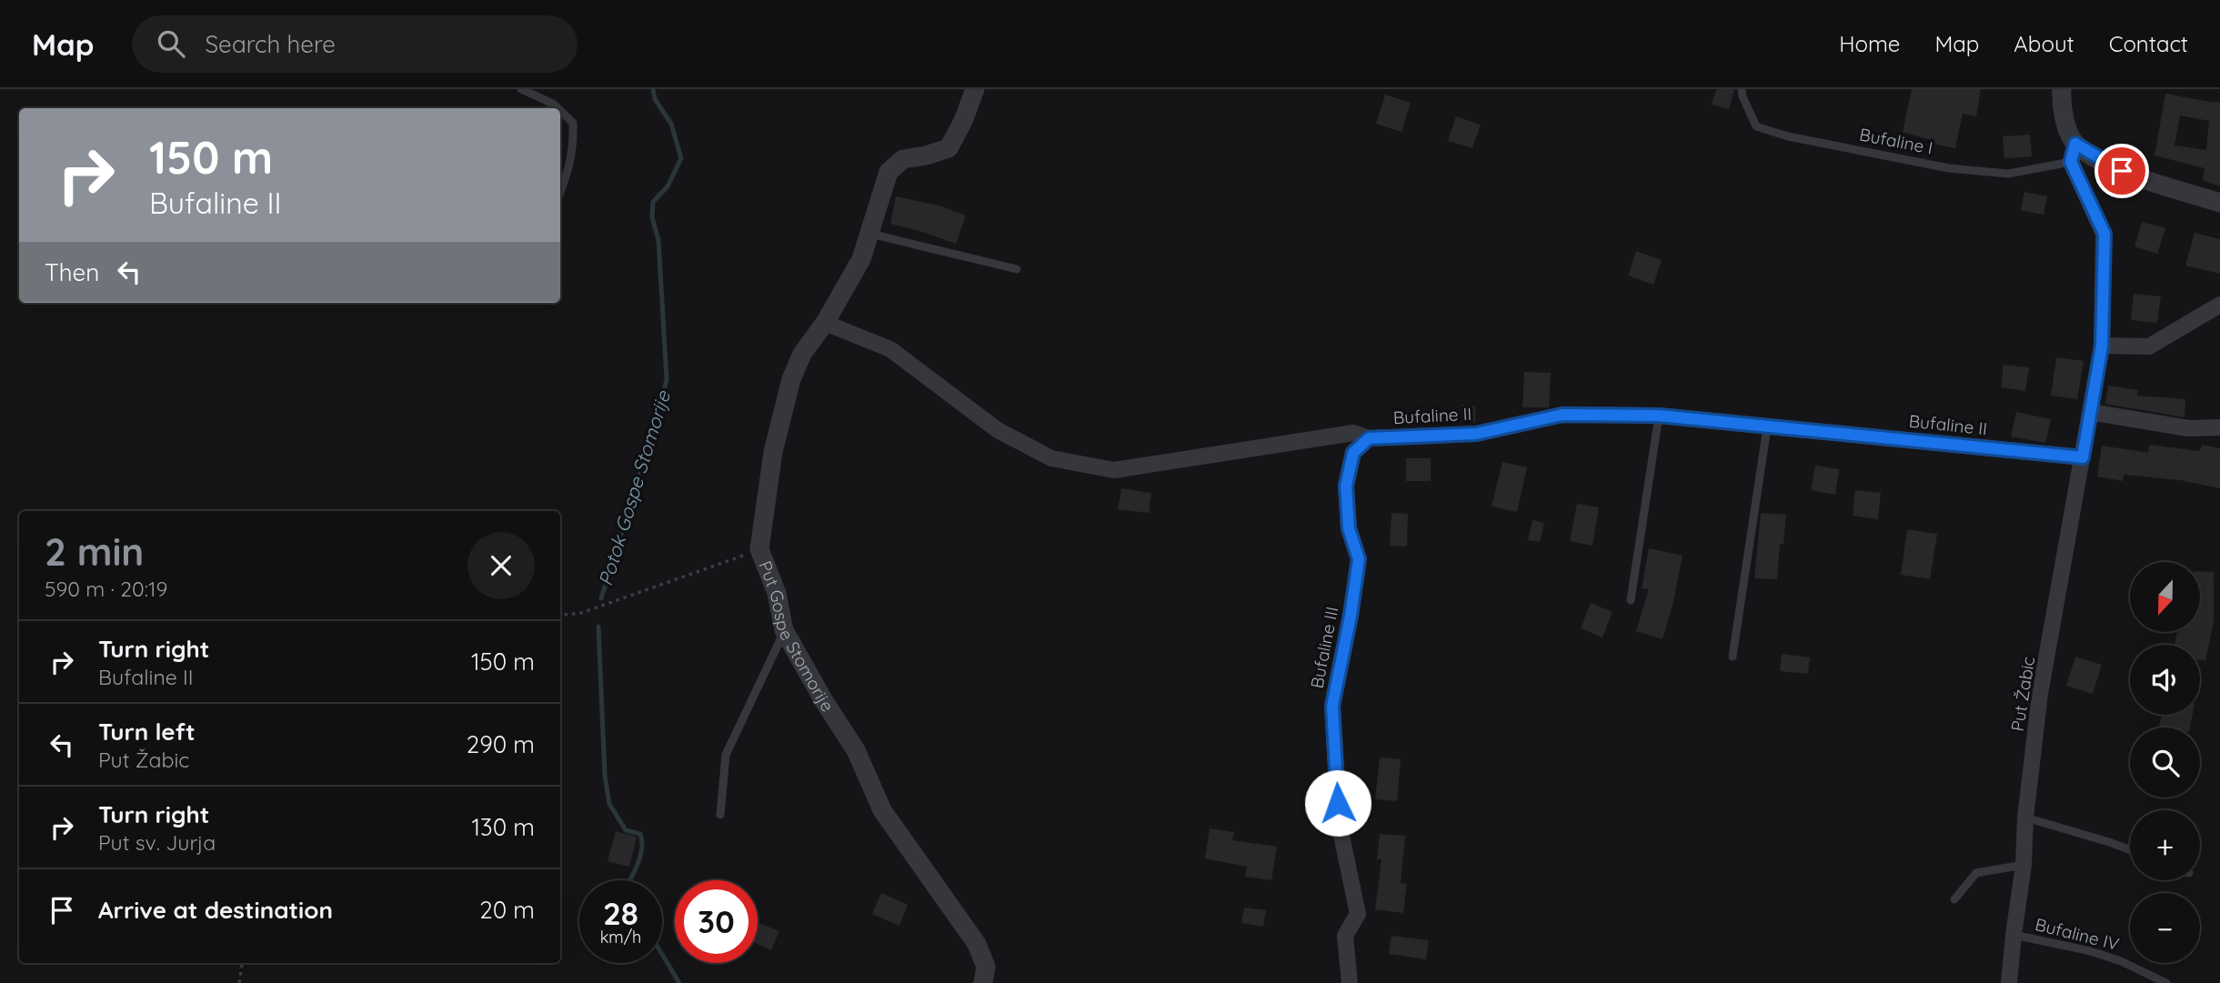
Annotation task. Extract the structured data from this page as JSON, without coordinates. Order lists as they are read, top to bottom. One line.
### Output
{"streets":{"street":["Bufaline II","Put Gospe Stomorije","Bufaline III","Put Žabic"],"lane":["Bufaline I","Bufaline IV"]},"crossings":[["Bufaline I","Put Žabic"],["Bufaline II","Put Gospe Stomorije"],["Bufaline II","Bufaline III"],["Bufaline II","Put Žabic"],["Put Žabic","Bufaline IV"]],"water":["Potok Gospe Stomorije"],"north":"bottom","page":{"header":"Map","search":"Search here","nav":["Home","Map","About","Contact"],"turn":["150 m","Bufaline II"],"then":"Then","heading":["2 min","590 m · 20:19"],"map_buttons":["+","−"],"list":[{"name":"Turn right","note":"Bufaline II","value":"150 m"},{"name":"Turn left","note":"Put Žabic","value":"290 m"},{"name":"Turn right","note":"Put sv. Jurja","value":"130 m"},{"name":"Arrive at destination","value":"20 m"}],"speed":"28 km/h","limit":"30"}}
